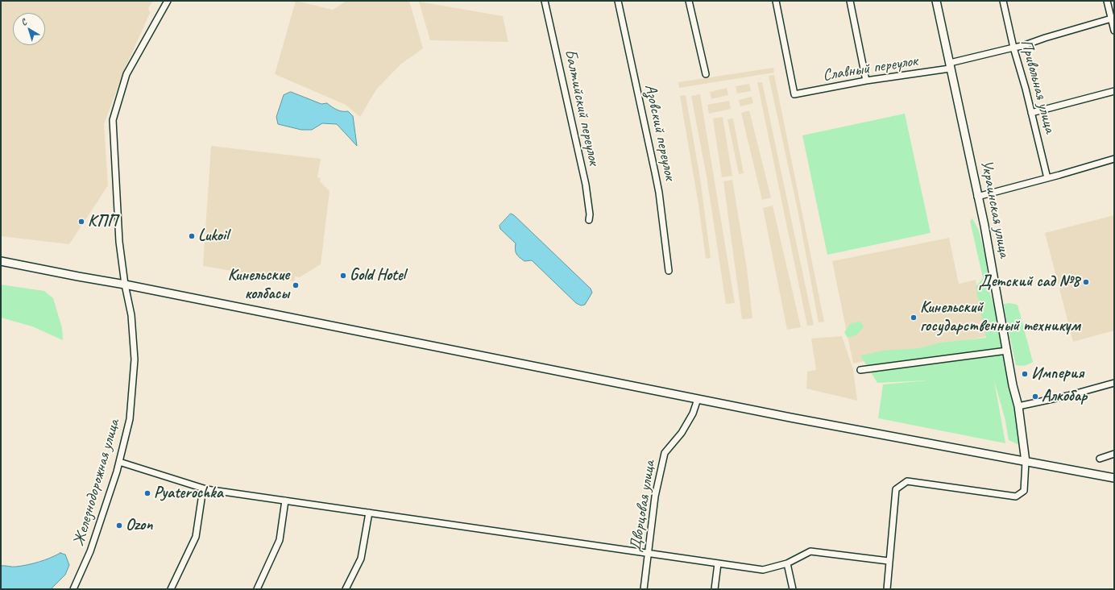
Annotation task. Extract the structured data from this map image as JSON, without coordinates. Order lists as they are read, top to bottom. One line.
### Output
{"streets":{"main road":["Украинская улица"],"street":["Славный переулок","Привольная улица","Балтийский переулок","Азовский переулок","Железнодорожная улица","Дворцовая улица"]},"crossings":[["Славный переулок","Привольная улица"],["Славный переулок","Украинская улица"]],"places":["КПП","Lukoil","Gold Hotel","Детский сад №8","Кинельские колбасы","Кинельский государственный техникум","Империя","Алкобар","Pyaterochka","Ozon"],"north":"top left"}
